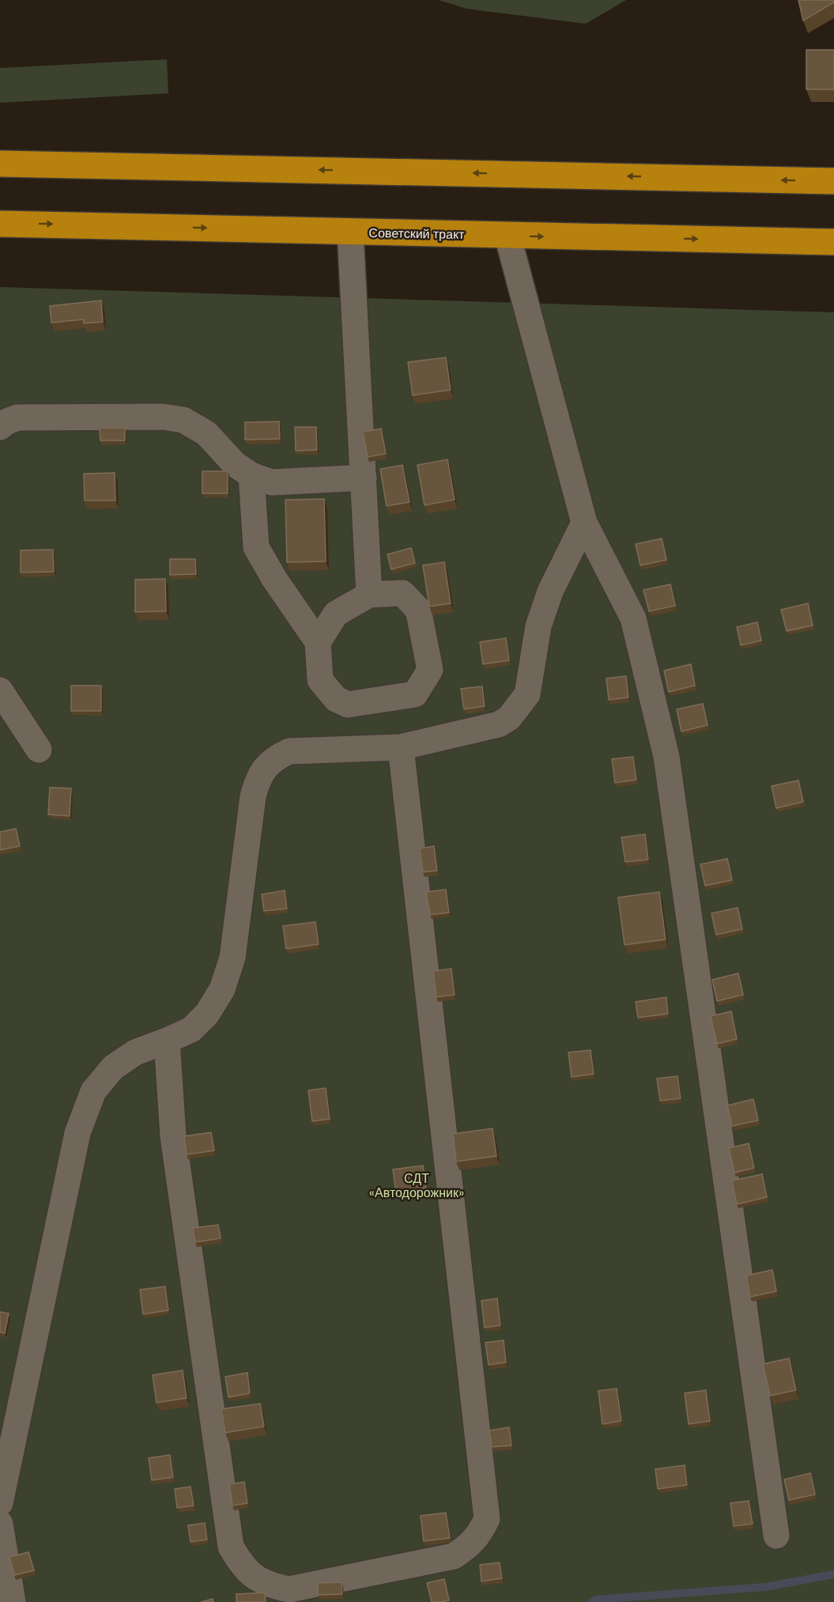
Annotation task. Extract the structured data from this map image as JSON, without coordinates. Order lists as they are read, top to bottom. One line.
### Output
{"streets":{"highway":["Советский тракт"]},"parks":["СДТ «Автодорожник»"]}
